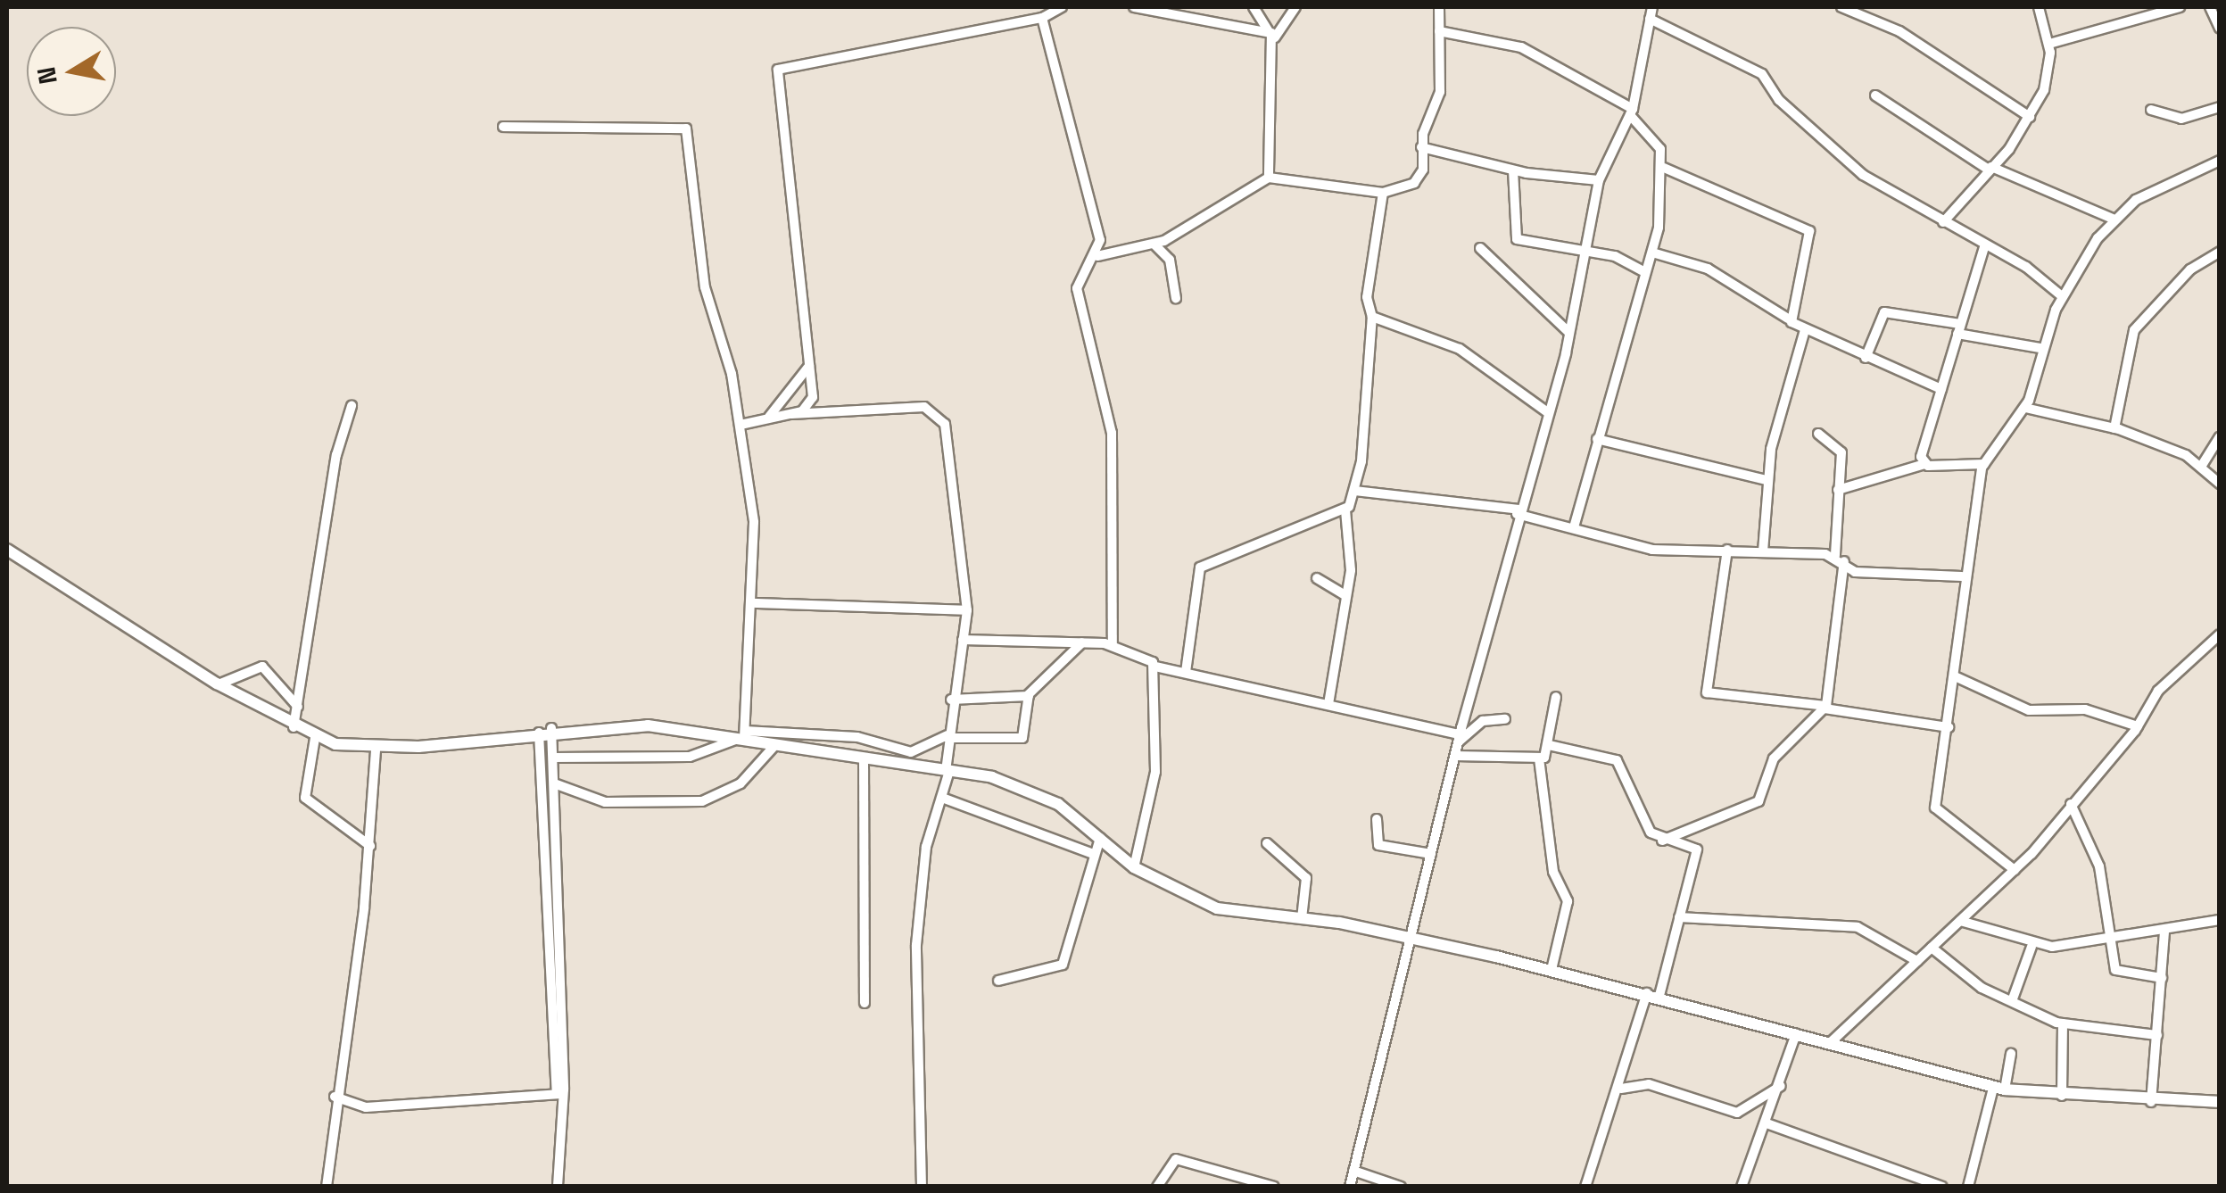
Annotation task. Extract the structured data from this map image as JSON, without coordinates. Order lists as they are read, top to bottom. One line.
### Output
{"north":"left"}
